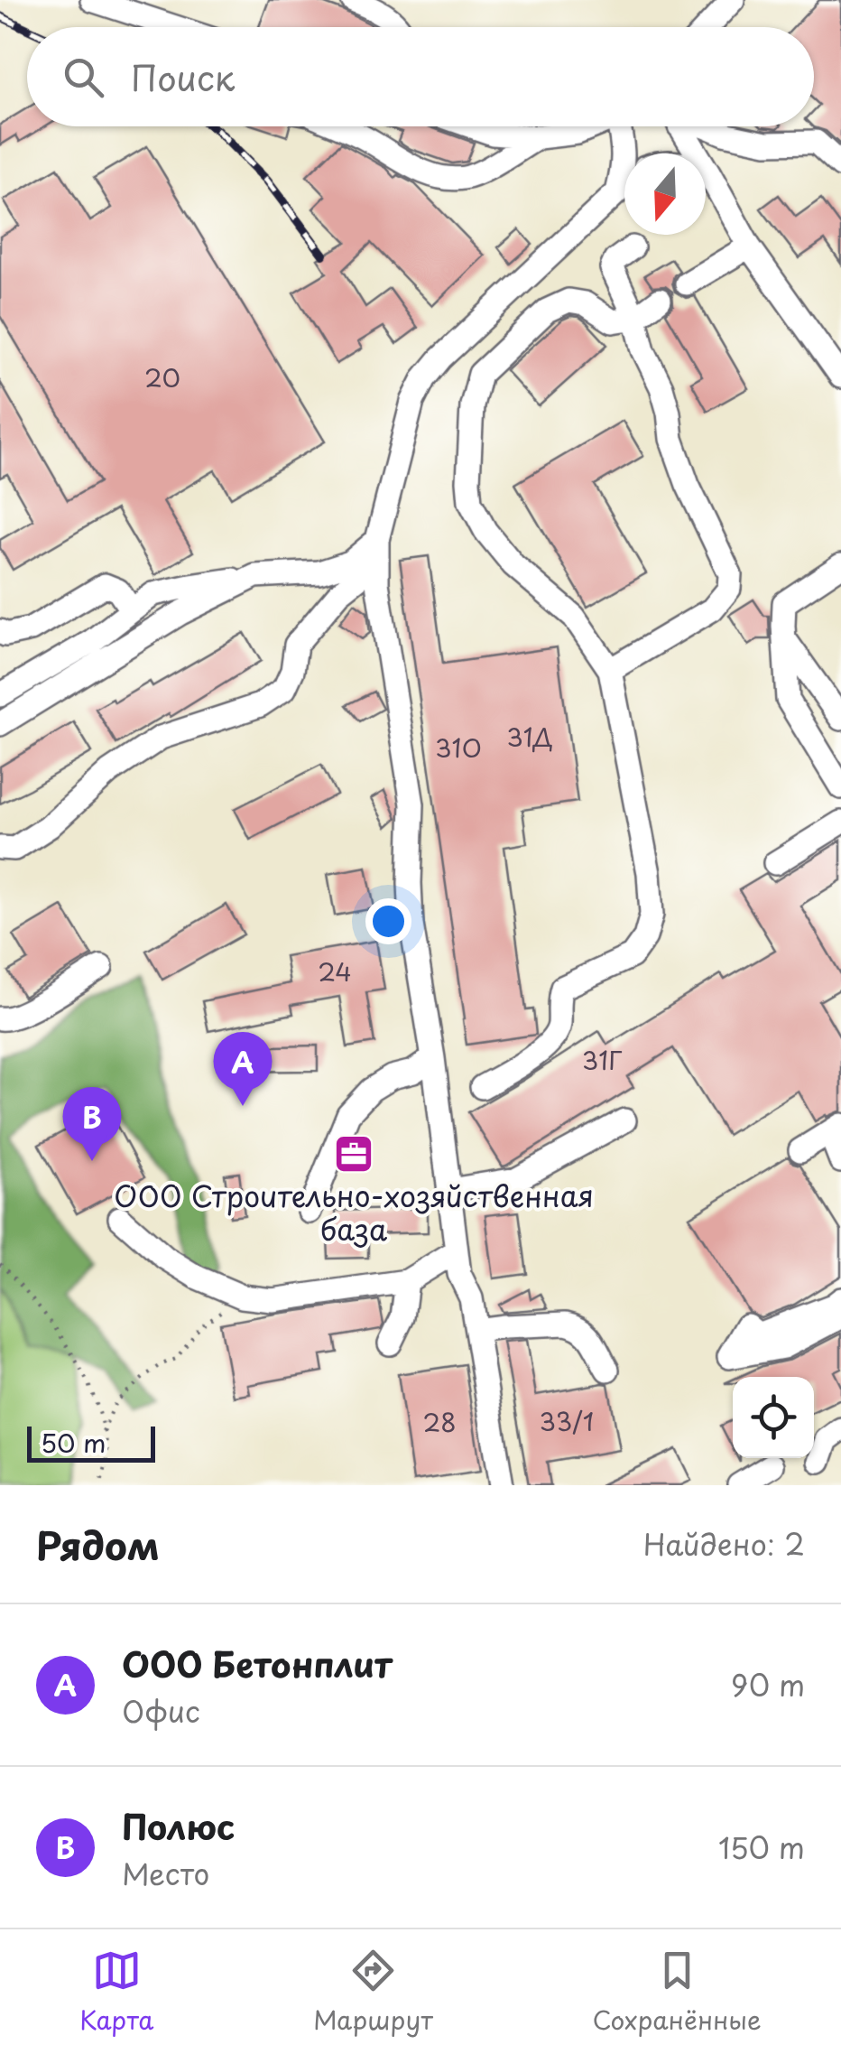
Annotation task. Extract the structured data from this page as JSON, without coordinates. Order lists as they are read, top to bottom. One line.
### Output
{"places":{"office":["ООО Строительно-хозяйственная база"]},"house_numbers":["20","31Д","31О","24","31Г","33/1","28"],"scale_bar":"50 m","north":"bottom","page":{"search":"Поиск","pins":["A","B"],"scale":"50 m","heading":["Рядом","Найдено: 2"],"list":[{"mark":"A","name":"ООО Бетонплит","note":"Офис","value":"90 m"},{"mark":"B","name":"Полюс","note":"Место","value":"150 m"}],"nav":["Карта","Маршрут","Сохранённые"]}}
